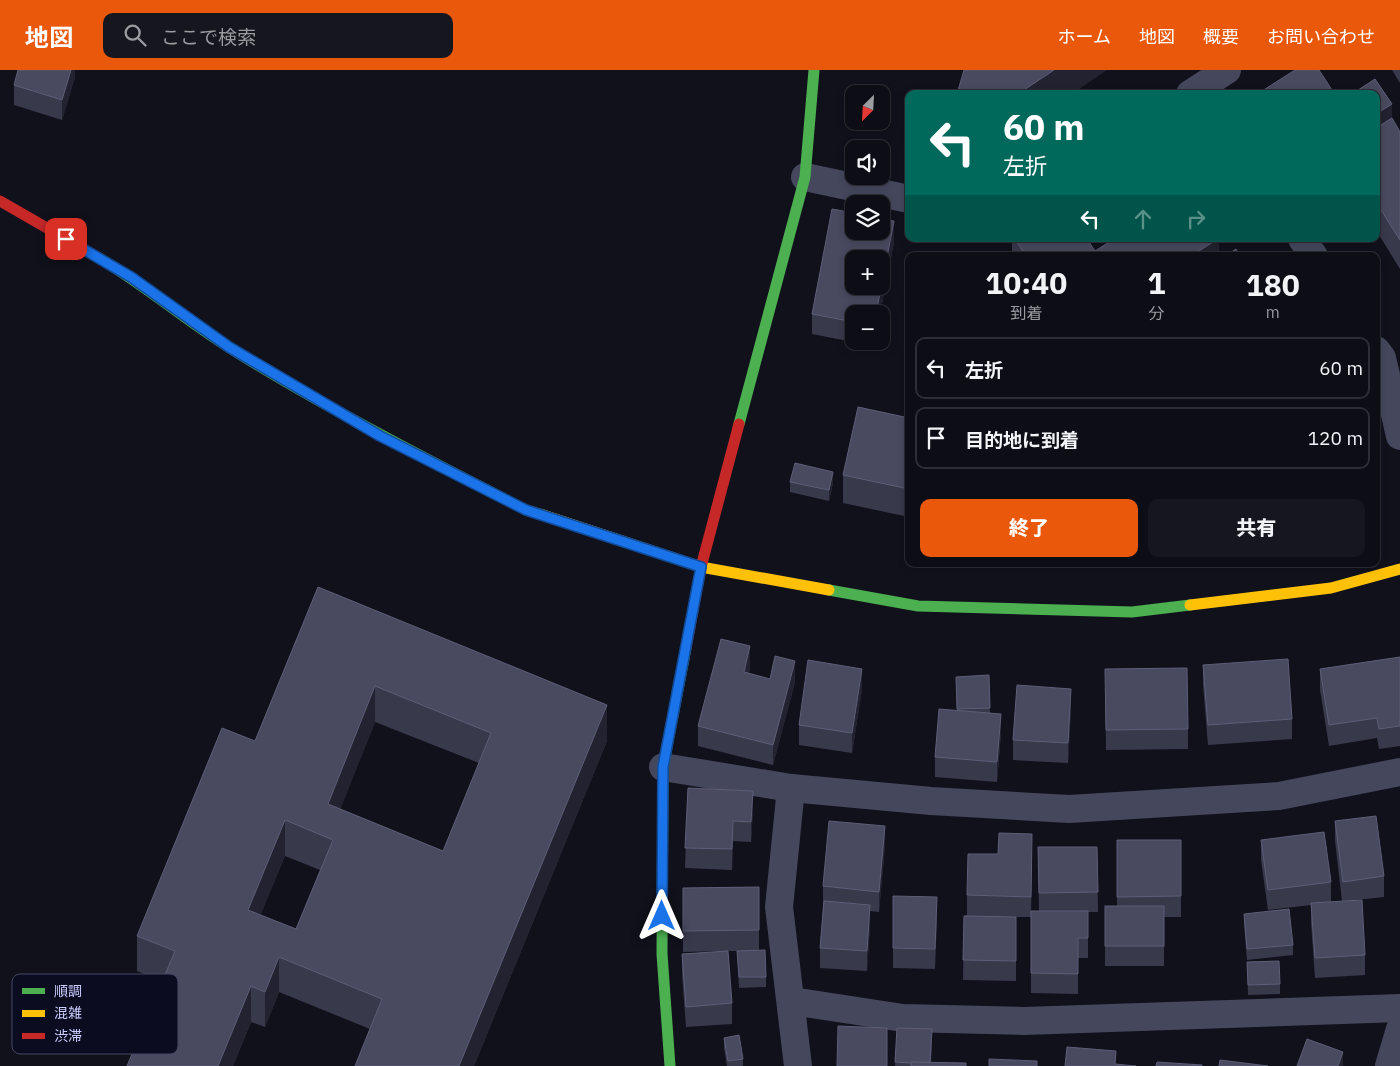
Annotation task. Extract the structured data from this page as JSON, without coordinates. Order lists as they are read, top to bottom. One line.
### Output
{"legend":["順調","混雑","渋滞"],"north":"bottom left","page":{"header":"地図","search":"ここで検索","nav":["ホーム","地図","概要","お問い合わせ"],"map_buttons":["+","−"],"turn":["60 m","左折"],"eta":["10:40","到着","1","分","180","m"],"list":[{"name":"左折","value":"60 m"},{"name":"目的地に到着","value":"120 m"}],"buttons":["終了","共有"]}}
